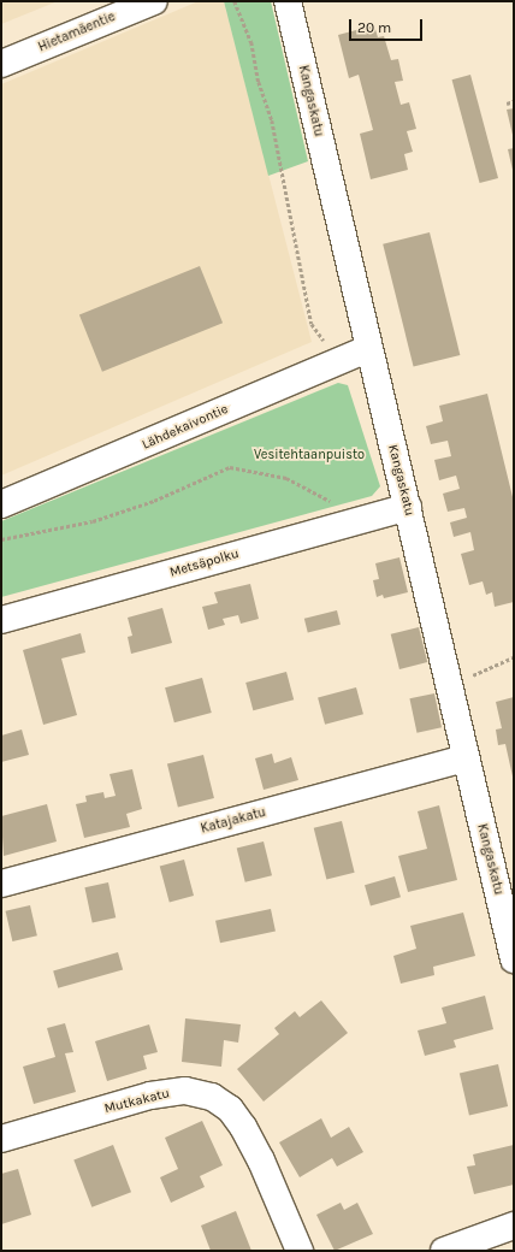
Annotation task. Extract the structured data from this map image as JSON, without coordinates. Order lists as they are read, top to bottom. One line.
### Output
{"streets":{"street":["Hietamäentie","Kangaskatu","Lähdekaivontie","Metsäpolku","Katajakatu","Mutkakatu"]},"crossings":[["Kangaskatu","Lähdekaivontie"],["Kangaskatu","Metsäpolku"],["Kangaskatu","Katajakatu"]],"parks":["Vesitehtaanpuisto"],"scale_bar":"20 m"}
